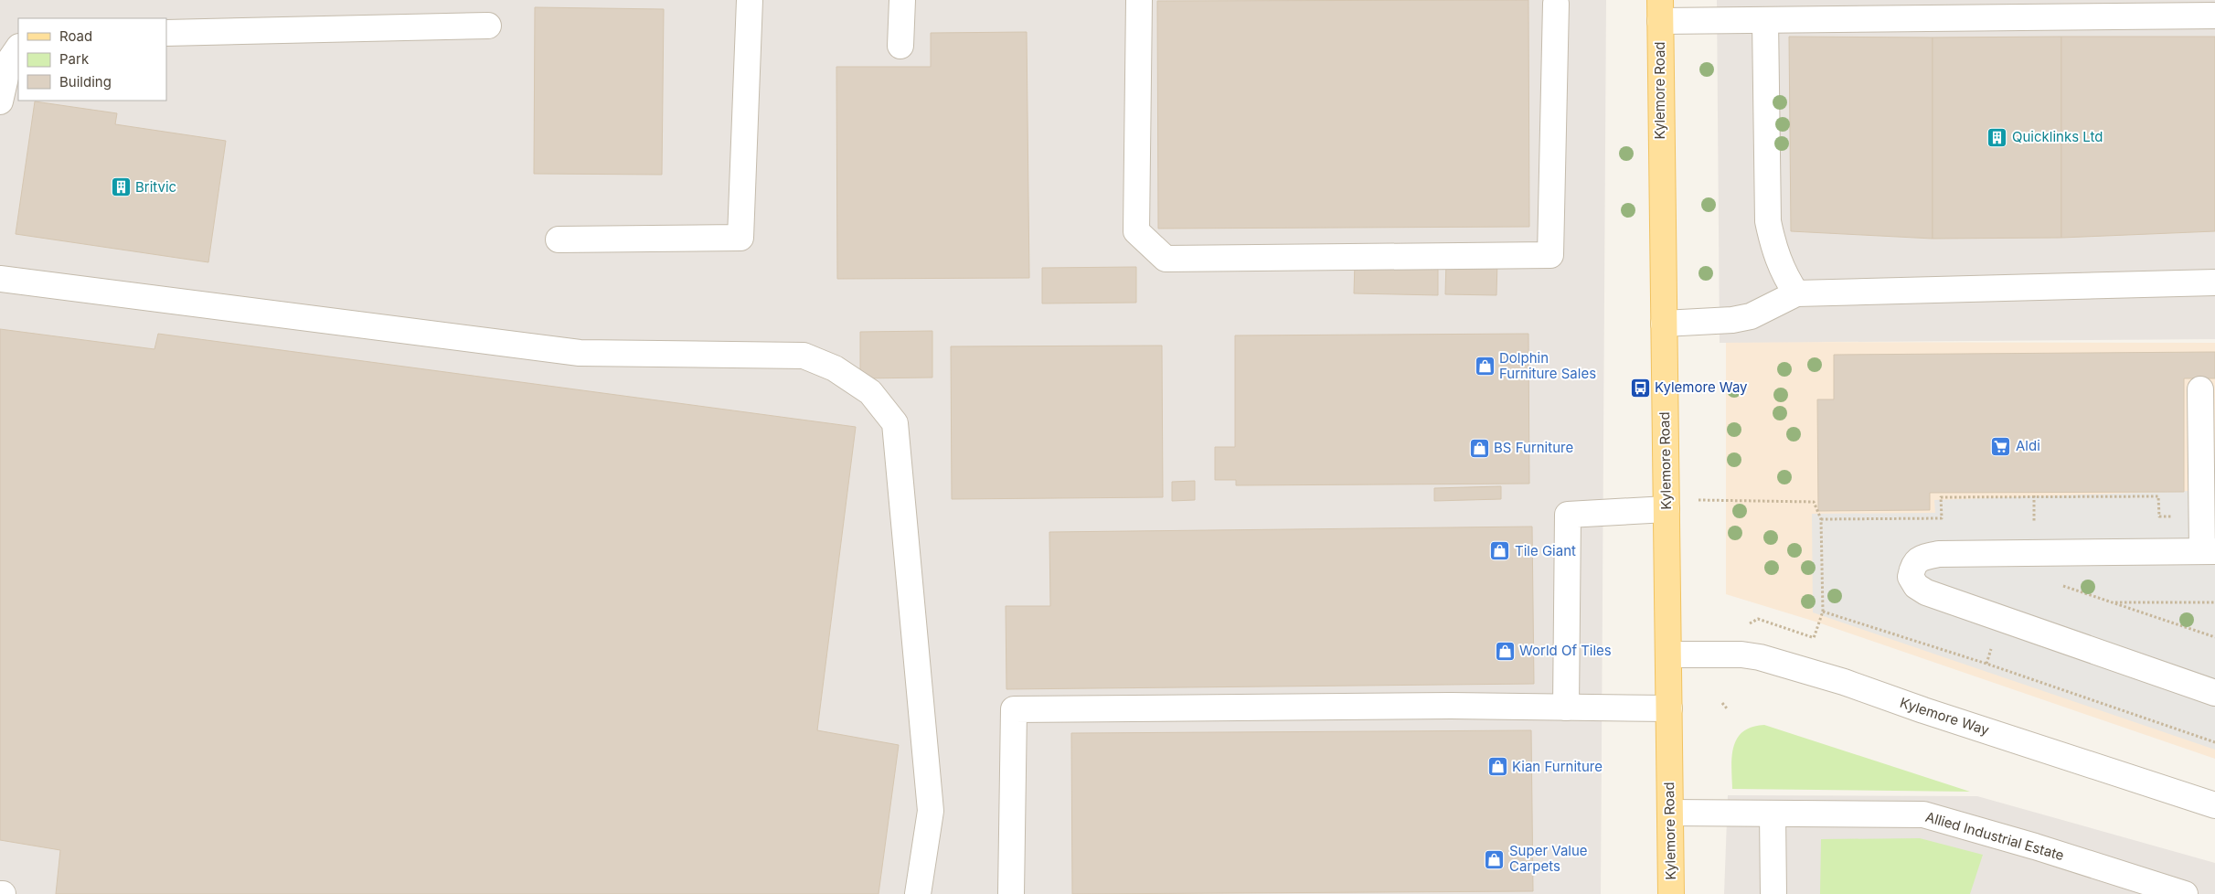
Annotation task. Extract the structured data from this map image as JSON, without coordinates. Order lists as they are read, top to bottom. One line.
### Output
{"streets":{"main road":["Kylemore Road"],"street":["Kylemore Way","Allied Industrial Estate"]},"crossings":[["Kylemore Road","Kylemore Way"],["Kylemore Road","Allied Industrial Estate"]],"places":{"building":["Quicklinks Ltd","Britvic"],"shop":["Dolphin Furniture Sales","BS Furniture","Tile Giant","World Of Tiles","Kian Furniture","Super Value Carpets"],"bus stop":["Kylemore Way"],"supermarket":["Aldi"]},"legend":["Road","Park","Building"]}
